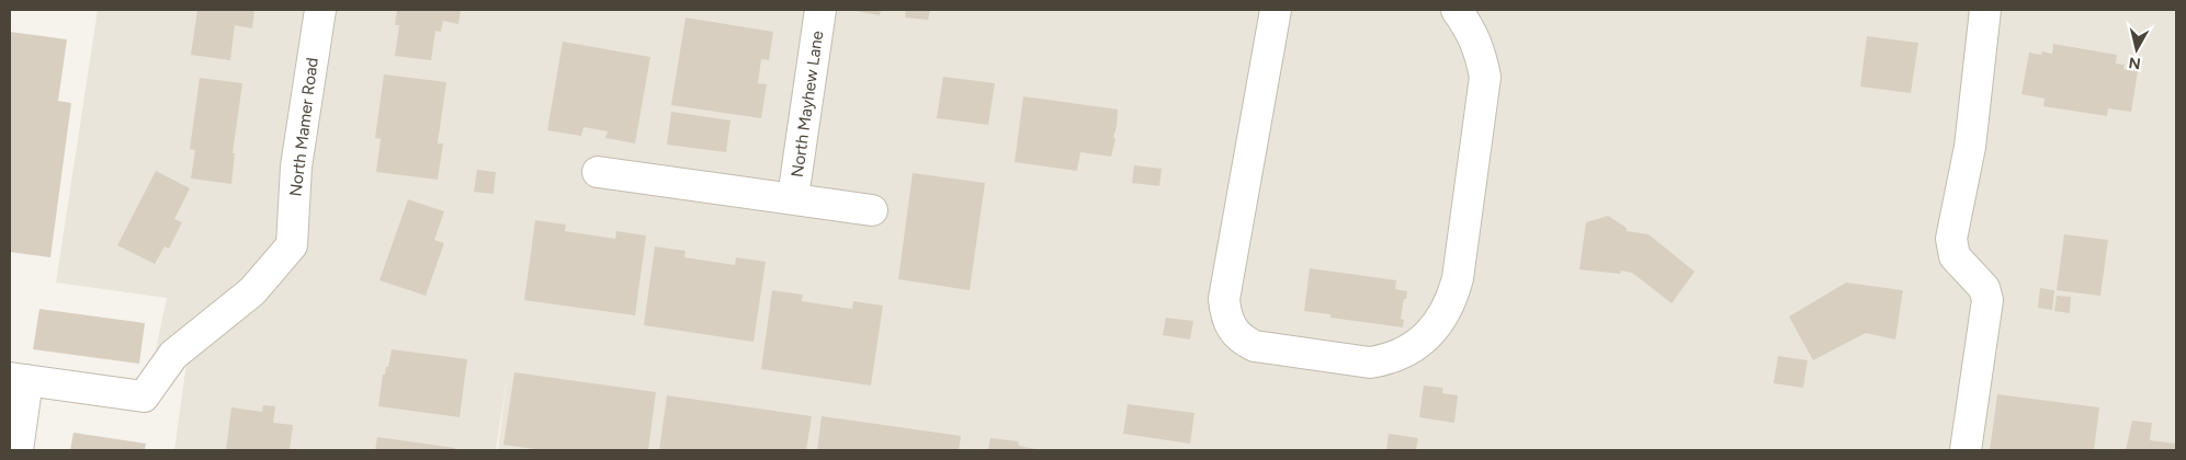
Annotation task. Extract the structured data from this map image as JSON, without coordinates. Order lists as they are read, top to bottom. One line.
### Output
{"streets":{"street":["North Mayhew Lane","North Mamer Road"]},"north":"bottom"}
